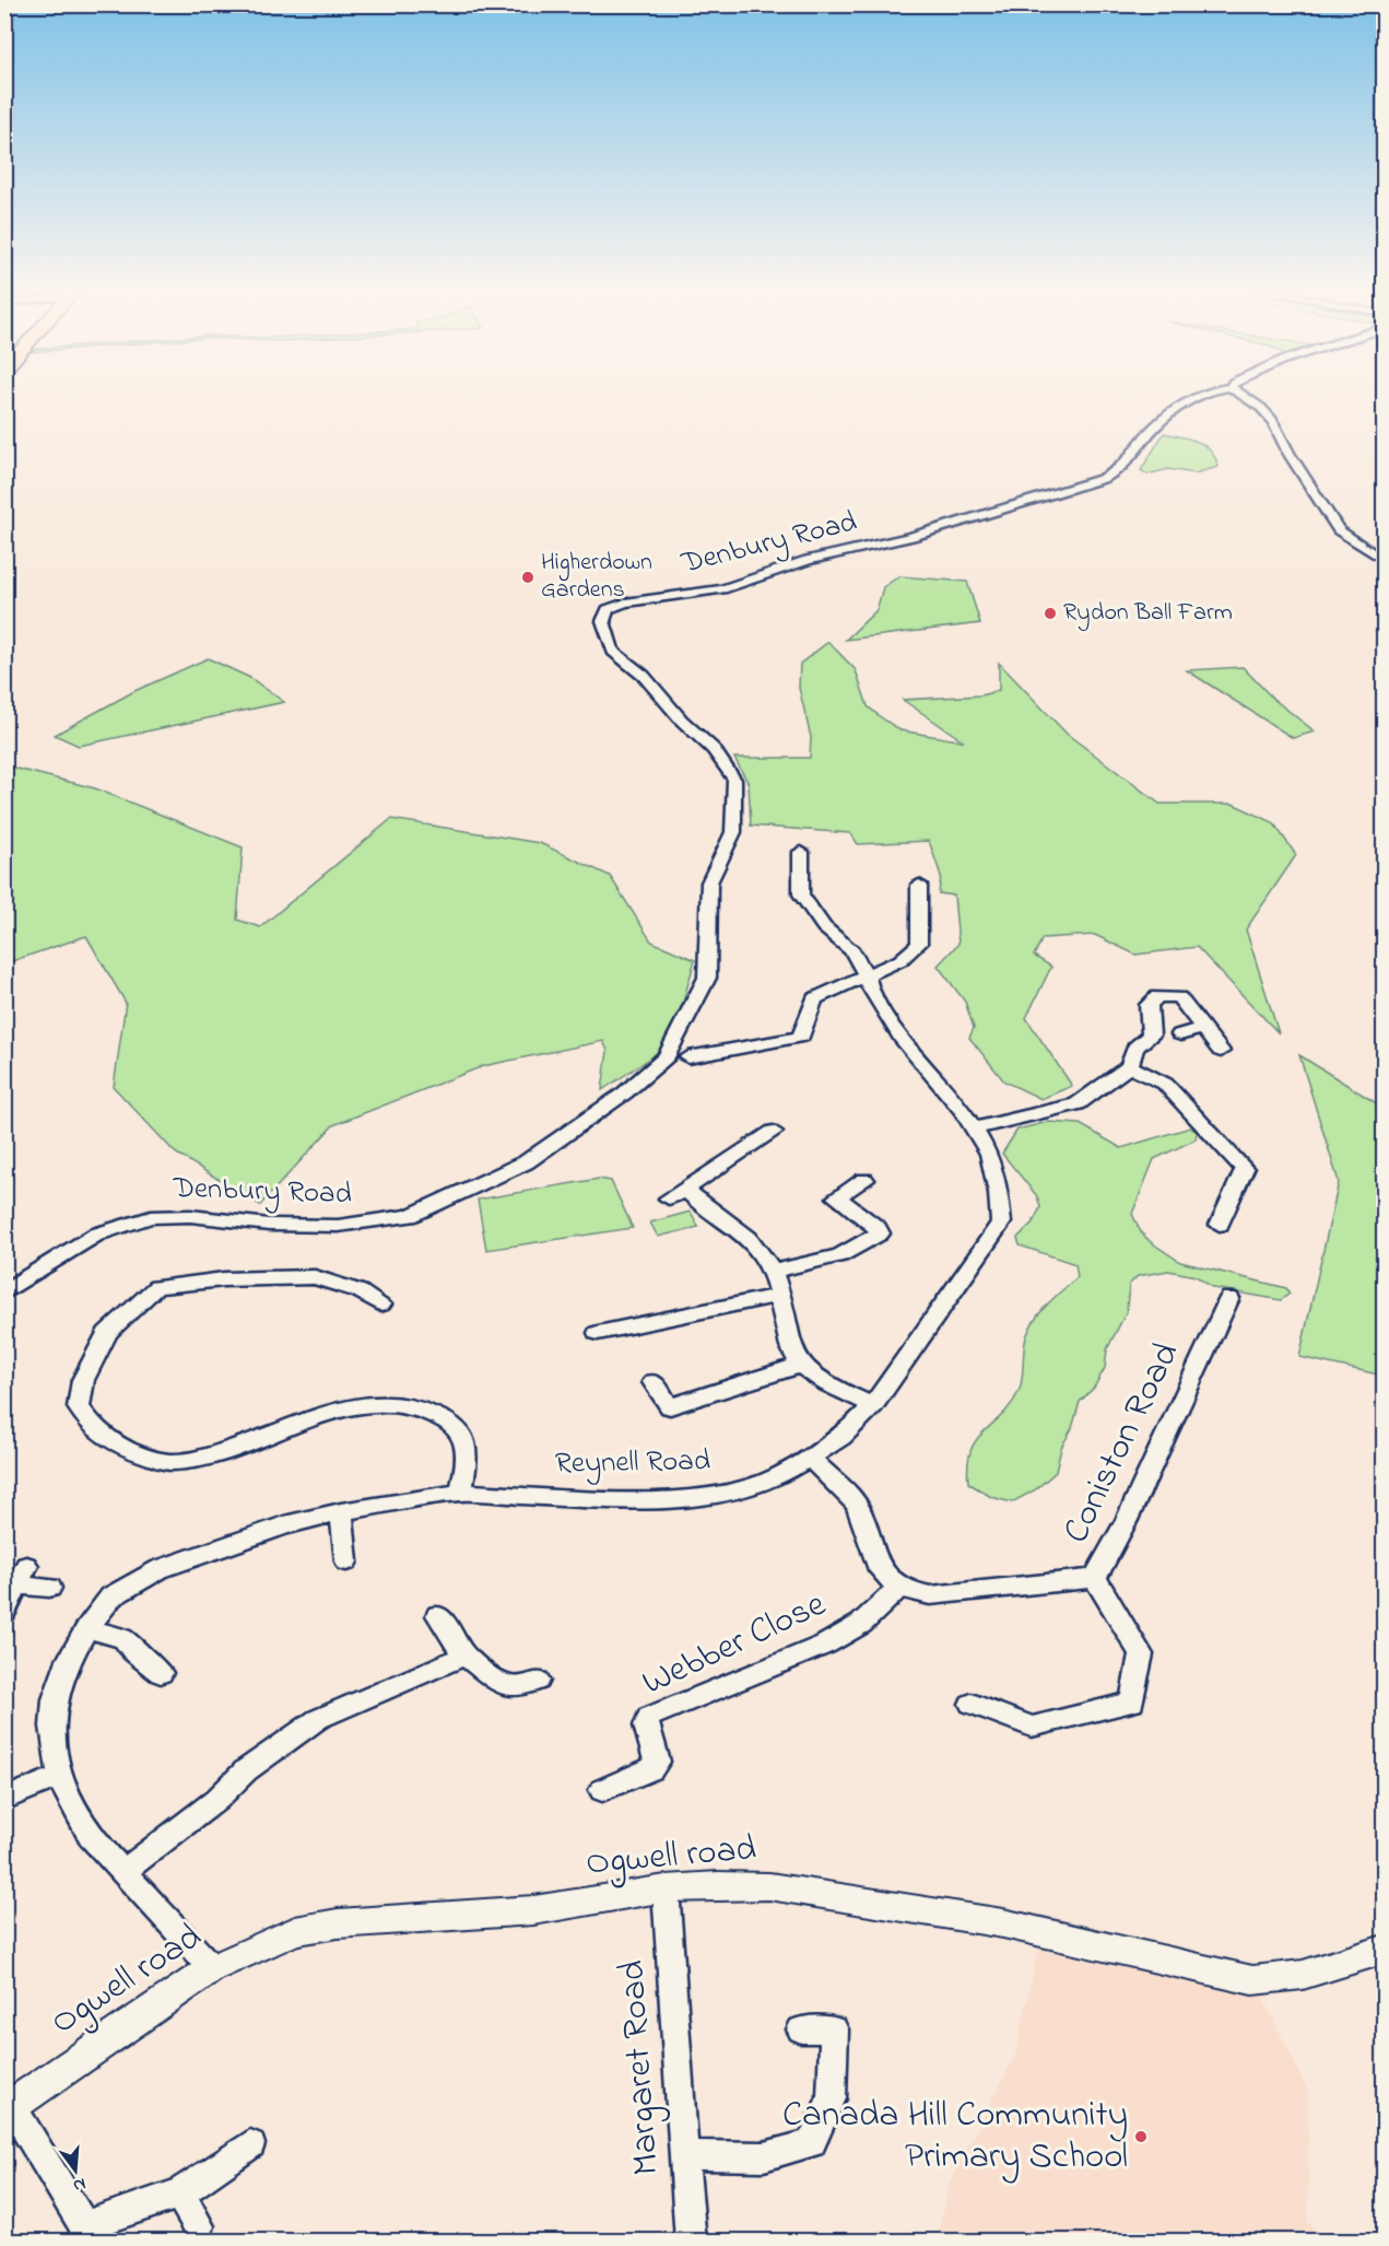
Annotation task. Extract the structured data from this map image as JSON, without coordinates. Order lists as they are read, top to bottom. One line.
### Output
{"streets":{"street":["Denbury Road","Coniston Road","Reynell Road","Webber Close","Ogwell road","Margaret Road"]},"crossings":[["Coniston Road","Webber Close"],["Reynell Road","Ogwell road"],["Ogwell road","Margaret Road"]],"places":["Higherdown Gardens","Rydon Ball Farm","Canada Hill Community Primary School"],"north":"bottom"}
